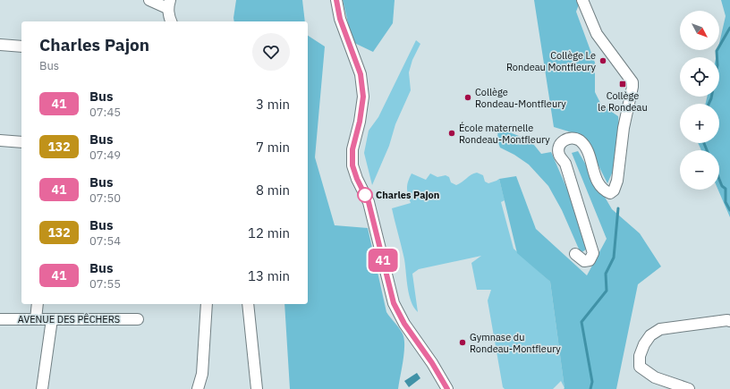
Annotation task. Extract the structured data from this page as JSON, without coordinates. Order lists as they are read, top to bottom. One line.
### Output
{"streets":{"street":["AVENUE DES PÊCHERS"]},"places":{"other":["Collège Le Rondeau Montfleury","Collège Rondeau-Montfleury","École maternelle Rondeau-Montfleury","Charles Pajon","Gymnase du Rondeau-Montfleury"],"transit":["Collège le Rondeau"]},"lines":["bus line 41"],"north":"bottom right","page":{"on_map":"41","map_buttons":["+","−"],"heading":["Charles Pajon","Bus"],"list":[{"mark":"41","name":"Bus","note":"07:45","value":"3 min"},{"mark":"132","name":"Bus","note":"07:49","value":"7 min"},{"mark":"41","name":"Bus","note":"07:50","value":"8 min"},{"mark":"132","name":"Bus","note":"07:54","value":"12 min"},{"mark":"41","name":"Bus","note":"07:55","value":"13 min"}]}}
